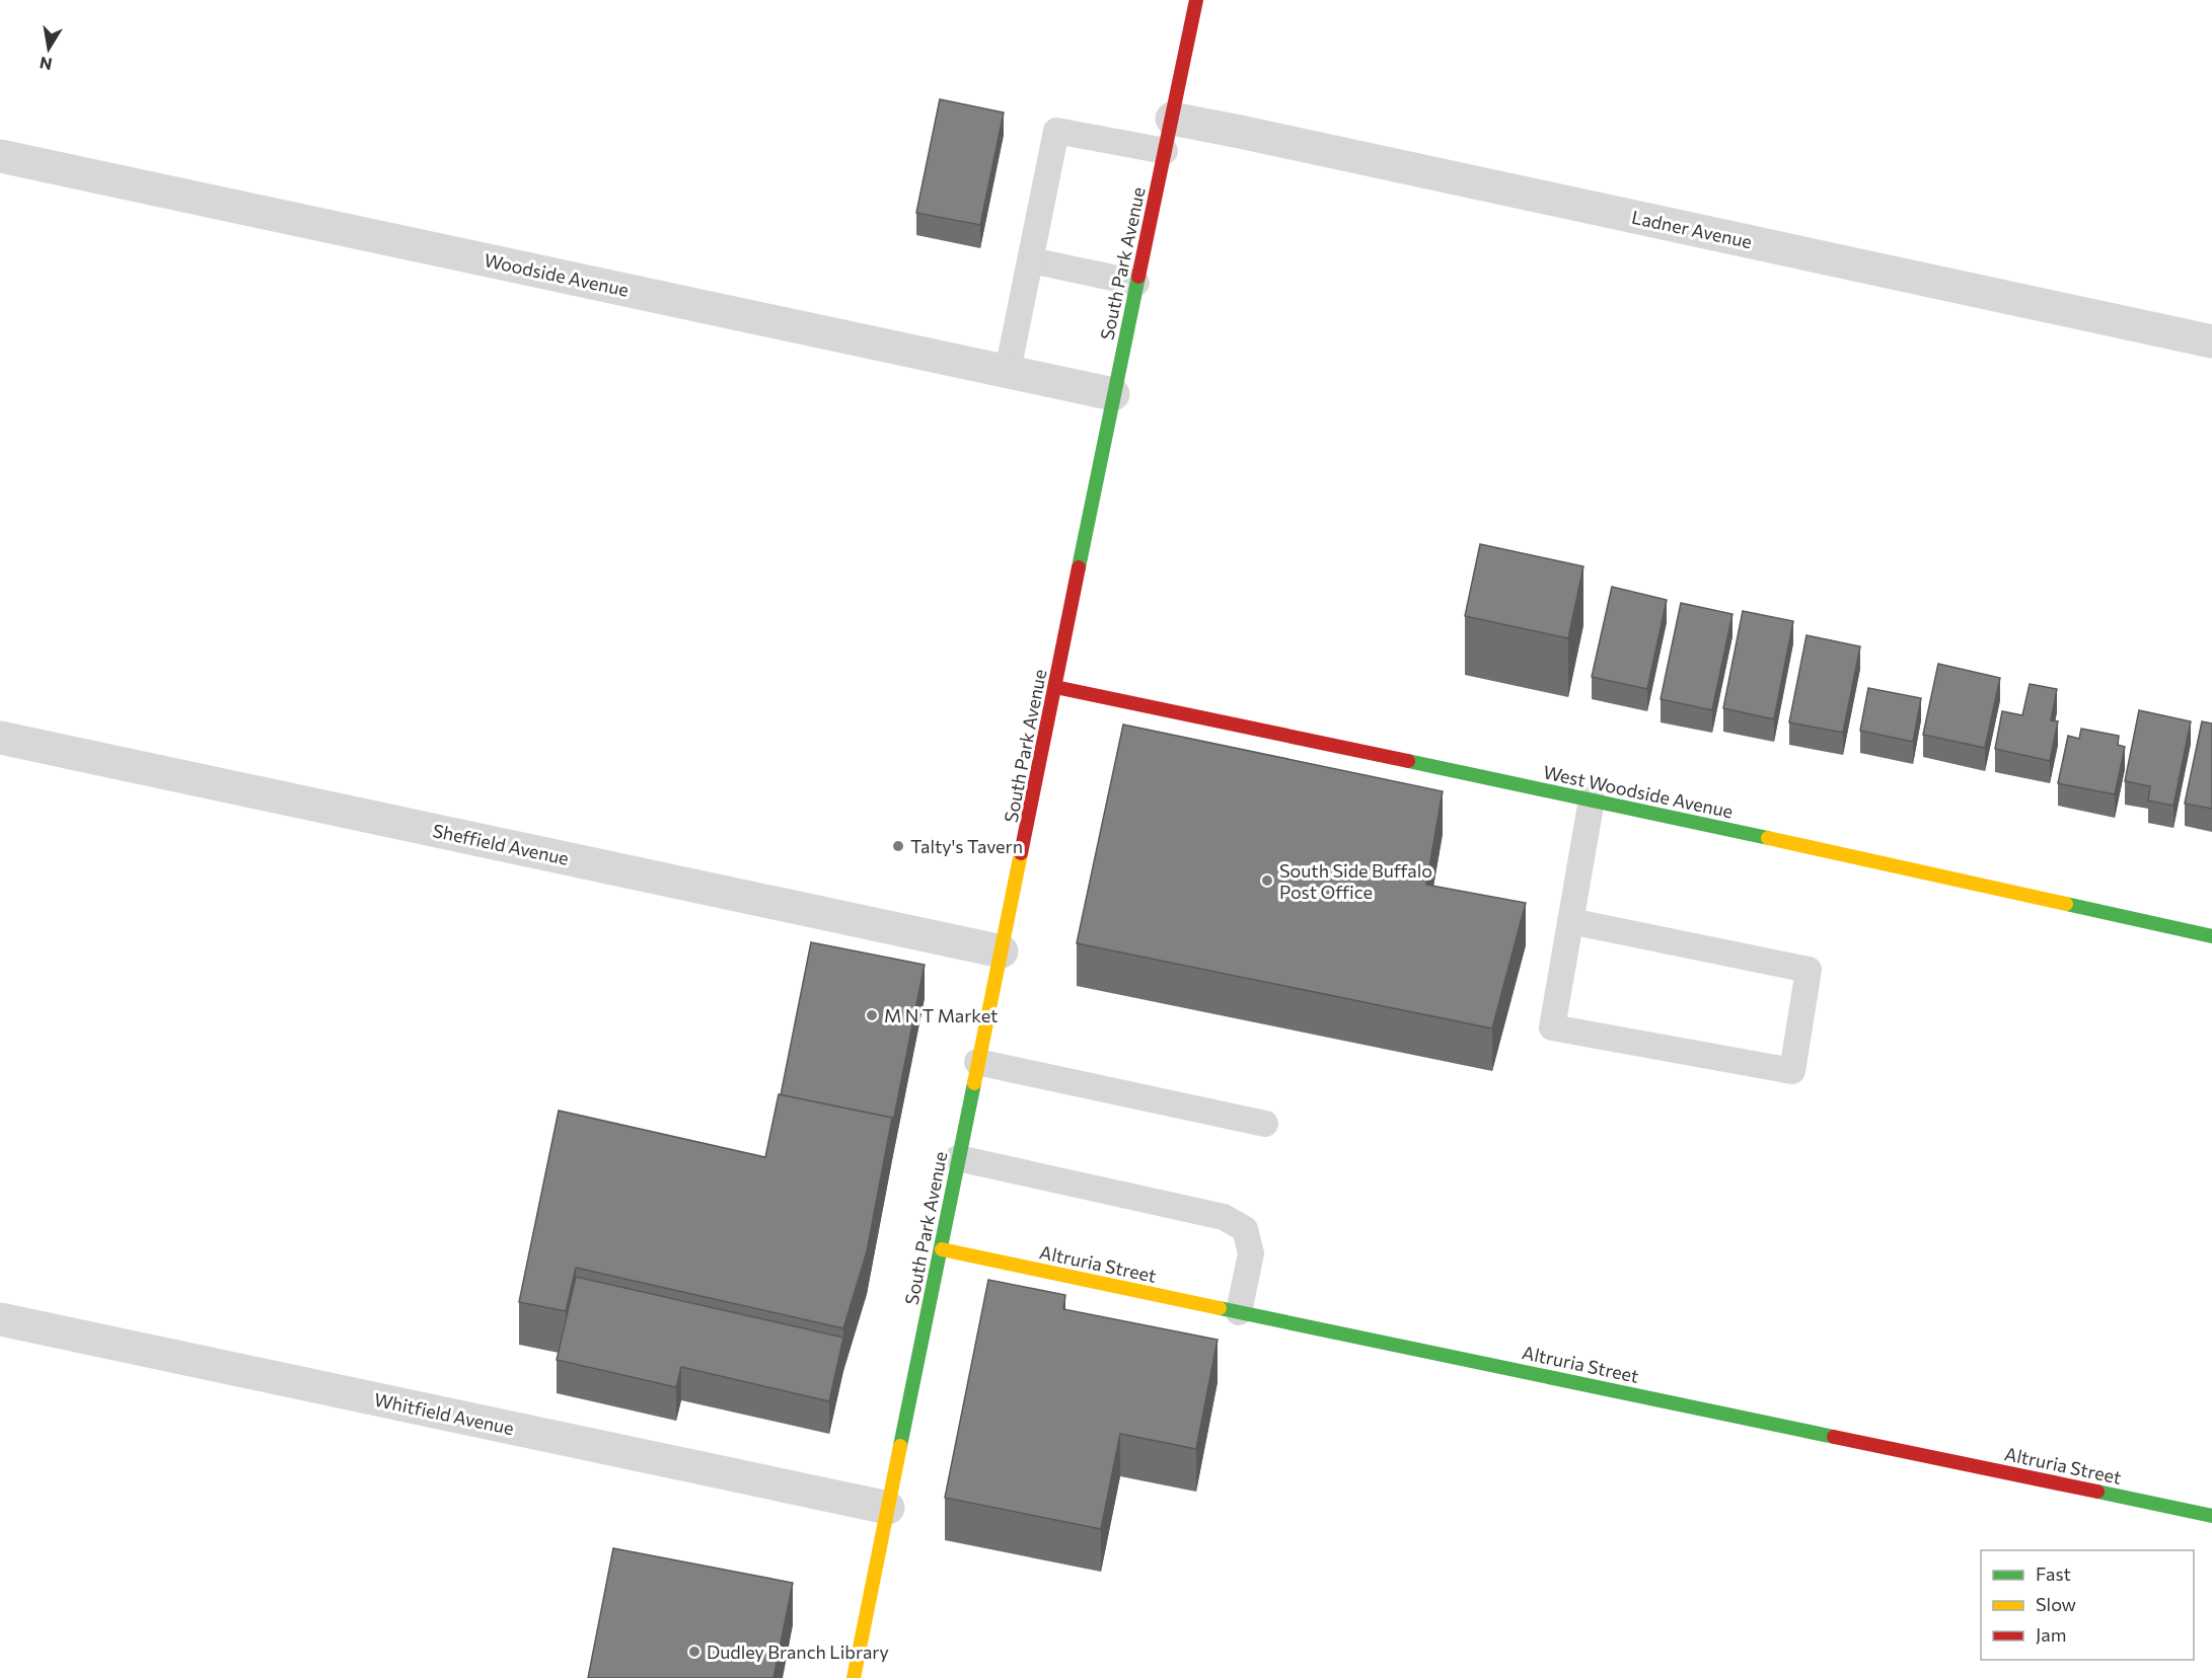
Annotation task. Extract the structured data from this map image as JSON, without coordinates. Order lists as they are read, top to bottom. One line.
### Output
{"streets":{"street":["Ladner Avenue","South Park Avenue","Woodside Avenue","West Woodside Avenue","Sheffield Avenue","Altruria Street","Whitfield Avenue"]},"crossings":[["Ladner Avenue","South Park Avenue"],["South Park Avenue","Woodside Avenue"],["South Park Avenue","West Woodside Avenue"],["South Park Avenue","Sheffield Avenue"],["South Park Avenue","Altruria Street"],["South Park Avenue","Whitfield Avenue"]],"places":["Talty's Tavern","South Side Buffalo Post Office","M N T Market","Dudley Branch Library"],"legend":["Fast","Slow","Jam"],"north":"bottom"}
